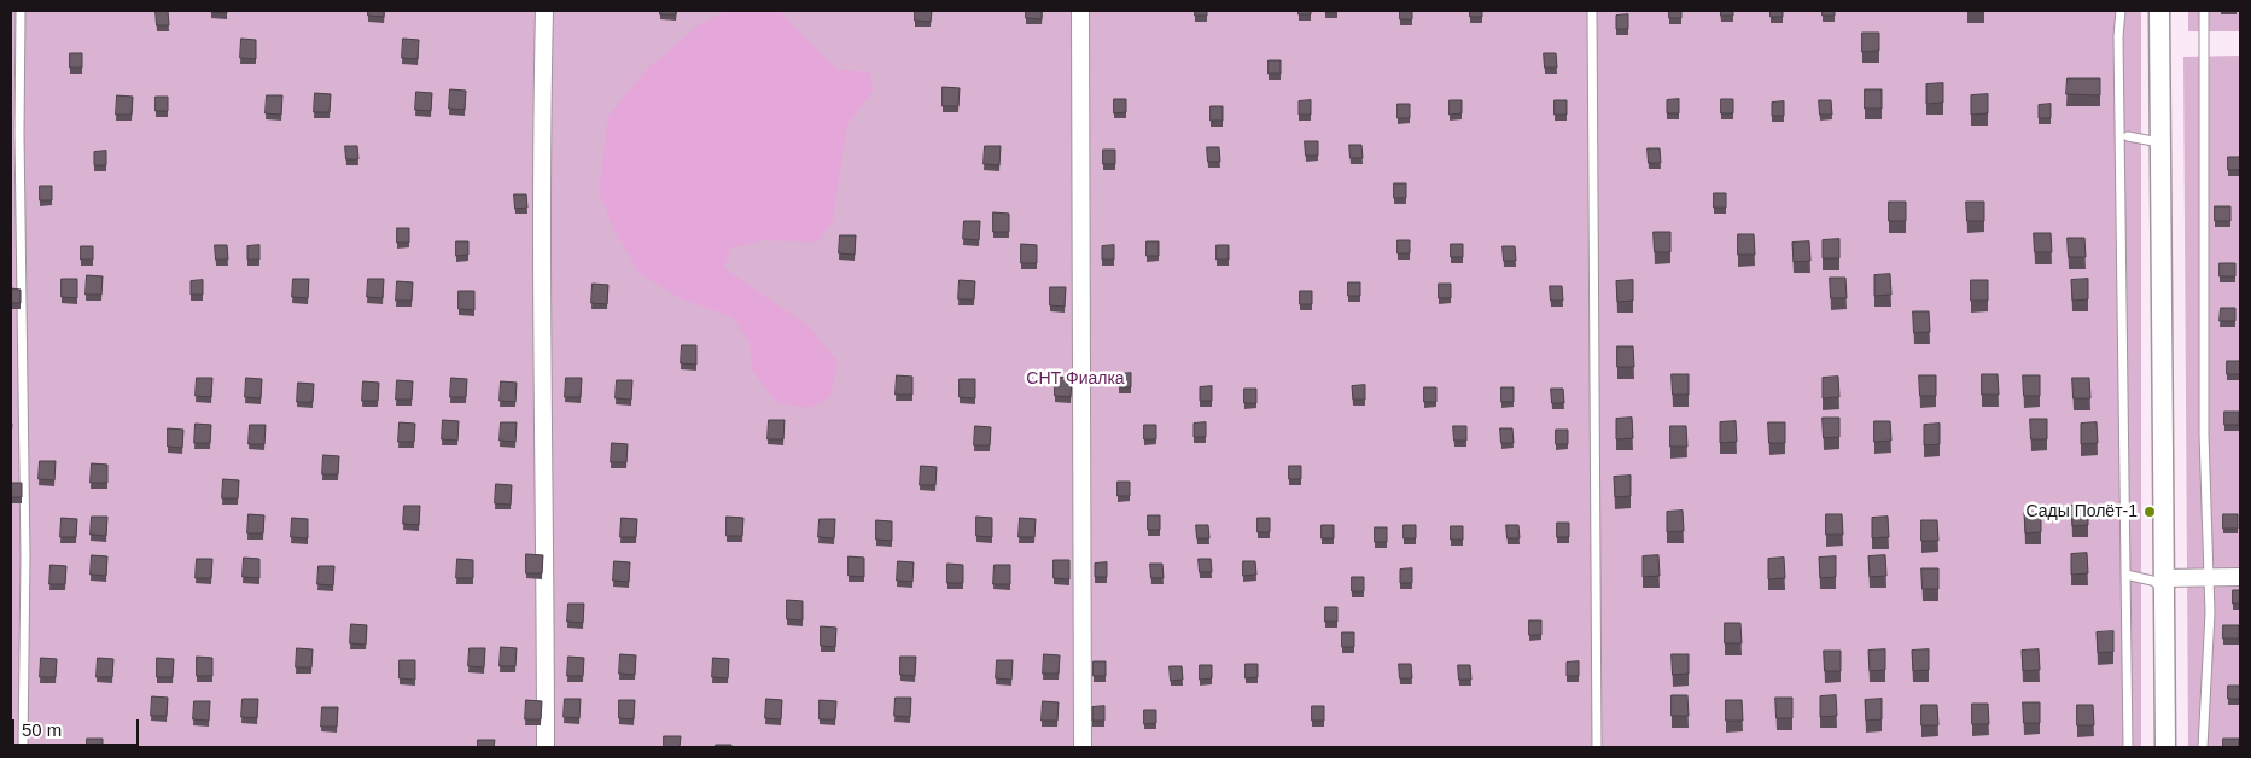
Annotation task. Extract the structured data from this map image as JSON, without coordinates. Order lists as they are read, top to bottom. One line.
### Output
{"parks":["СНТ Фиалка"],"places":["Сады Полёт-1"],"scale_bar":"50 m"}
